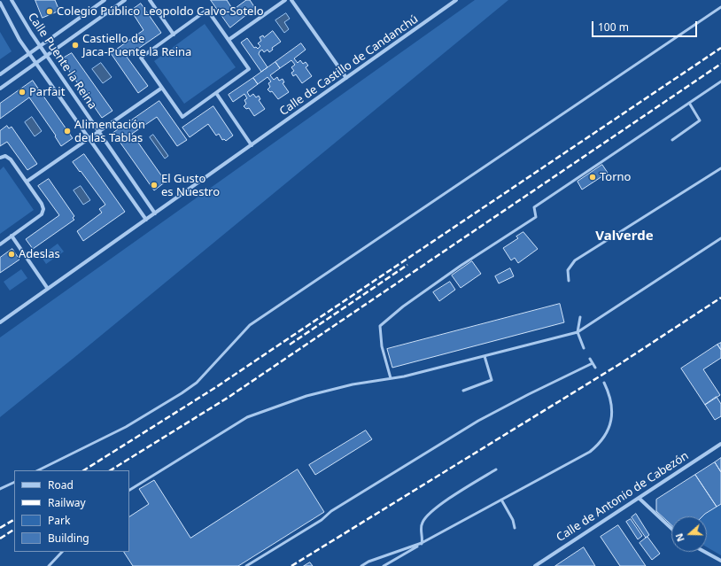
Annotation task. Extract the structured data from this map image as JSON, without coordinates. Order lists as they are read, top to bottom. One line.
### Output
{"streets":{"street":["Calle Puente la Reina","Calle de Castillo de Candanchú","Calle de Antonio de Cabezón"]},"crossings":[["Calle Puente la Reina","Calle de Castillo de Candanchú"]],"districts":["Valverde"],"places":["Colegio Público Leopoldo Calvo-Sotelo","Castiello de Jaca-Puente la Reina","Parfait","Alimentación de las Tablas","Torno","El Gusto es Nuestro","Adeslas"],"legend":["Road","Railway","Park","Building"],"scale_bar":"100 m","north":"left"}
